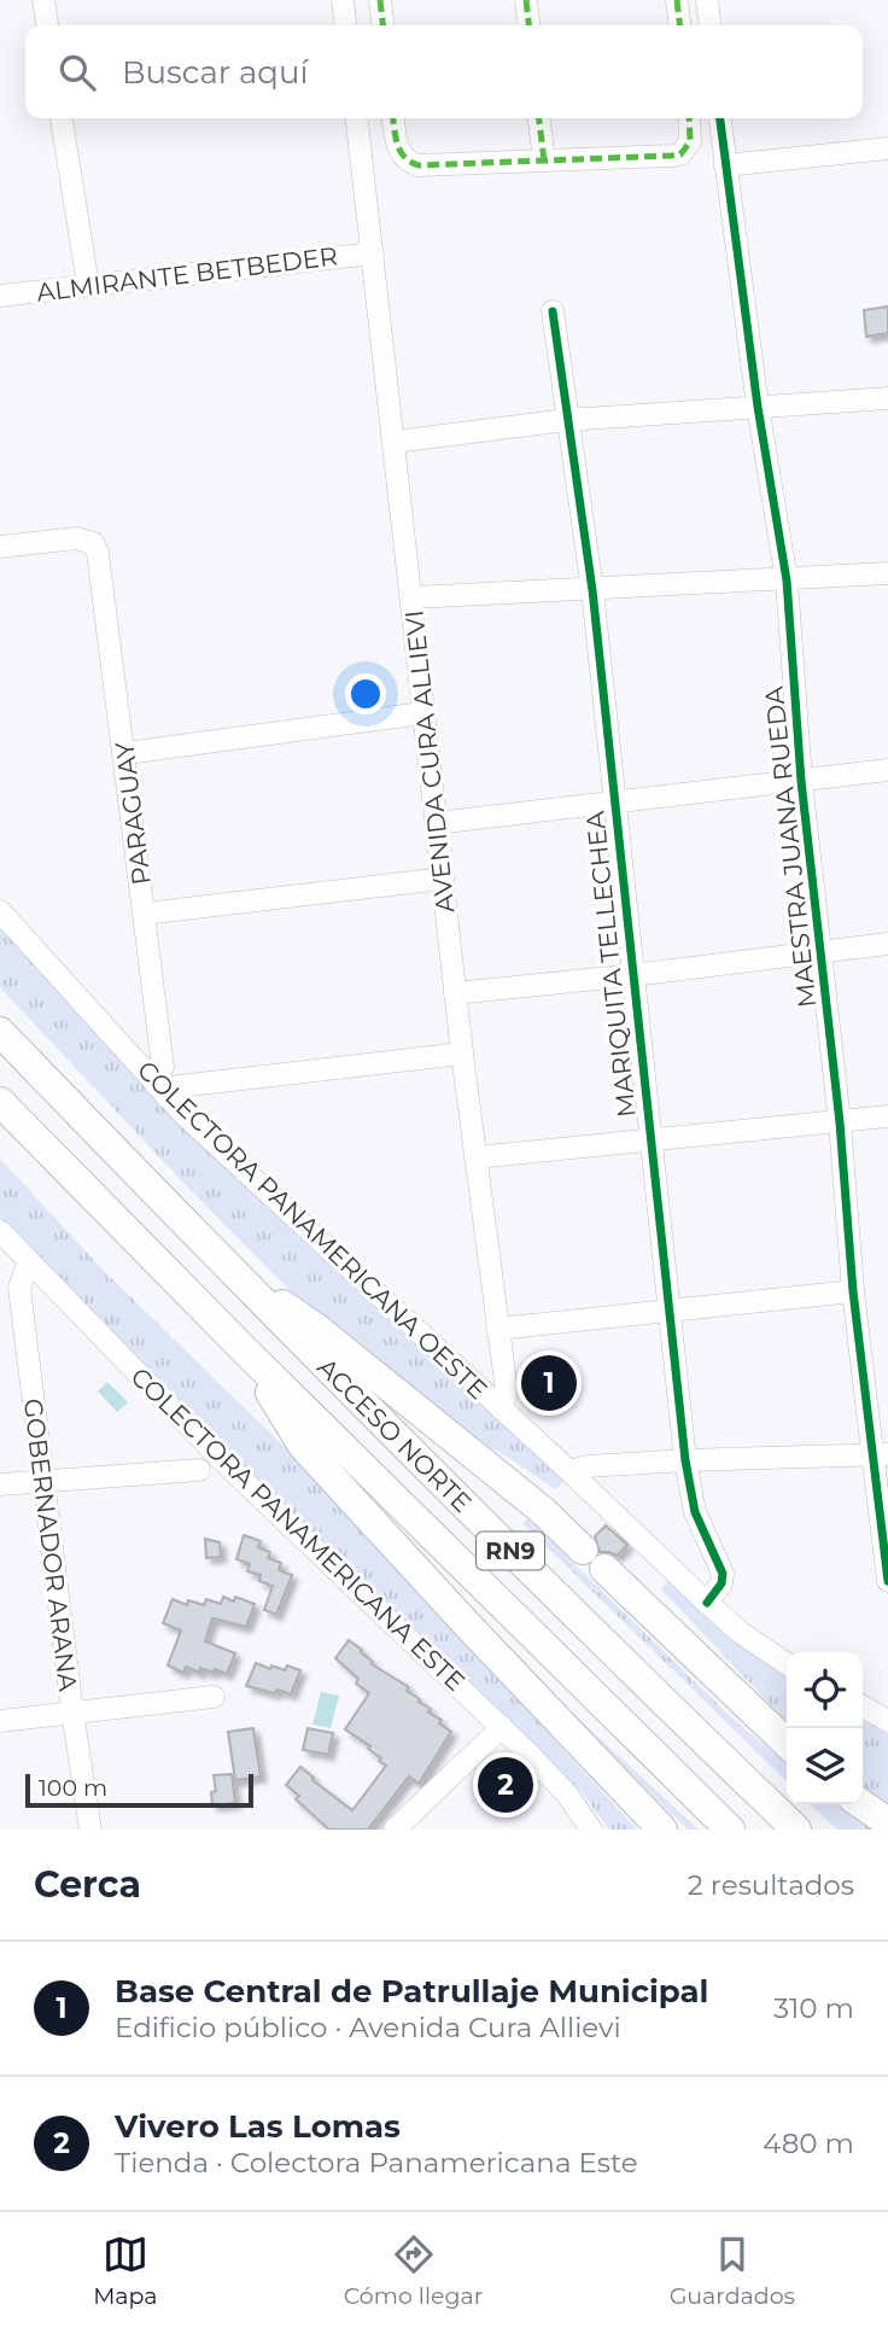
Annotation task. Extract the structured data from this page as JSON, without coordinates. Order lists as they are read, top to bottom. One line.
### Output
{"streets":{"highway":["ACCESO NORTE","RN9"],"street":["ALMIRANTE BETBEDER","AVENIDA CURA ALLIEVI","PARAGUAY","MAESTRA JUANA RUEDA","MARIQUITA TELLECHEA","COLECTORA PANAMERICANA OESTE","COLECTORA PANAMERICANA ESTE","GOBERNADOR ARANA"]},"crossings":[["ALMIRANTE BETBEDER","AVENIDA CURA ALLIEVI"],["AVENIDA CURA ALLIEVI","COLECTORA PANAMERICANA OESTE"],["PARAGUAY","COLECTORA PANAMERICANA OESTE"],["MARIQUITA TELLECHEA","COLECTORA PANAMERICANA OESTE"],["COLECTORA PANAMERICANA ESTE","GOBERNADOR ARANA"]],"scale_bar":"100 m","page":{"search":"Buscar aquí","pins":["1","2"],"scale":"100 m","heading":["Cerca","2 resultados"],"list":[{"mark":"1","name":"Base Central de Patrullaje Municipal","note":"Edificio público · Avenida Cura Allievi","value":"310 m"},{"mark":"2","name":"Vivero Las Lomas","note":"Tienda · Colectora Panamericana Este","value":"480 m"}],"nav":["Mapa","Cómo llegar","Guardados"]}}
